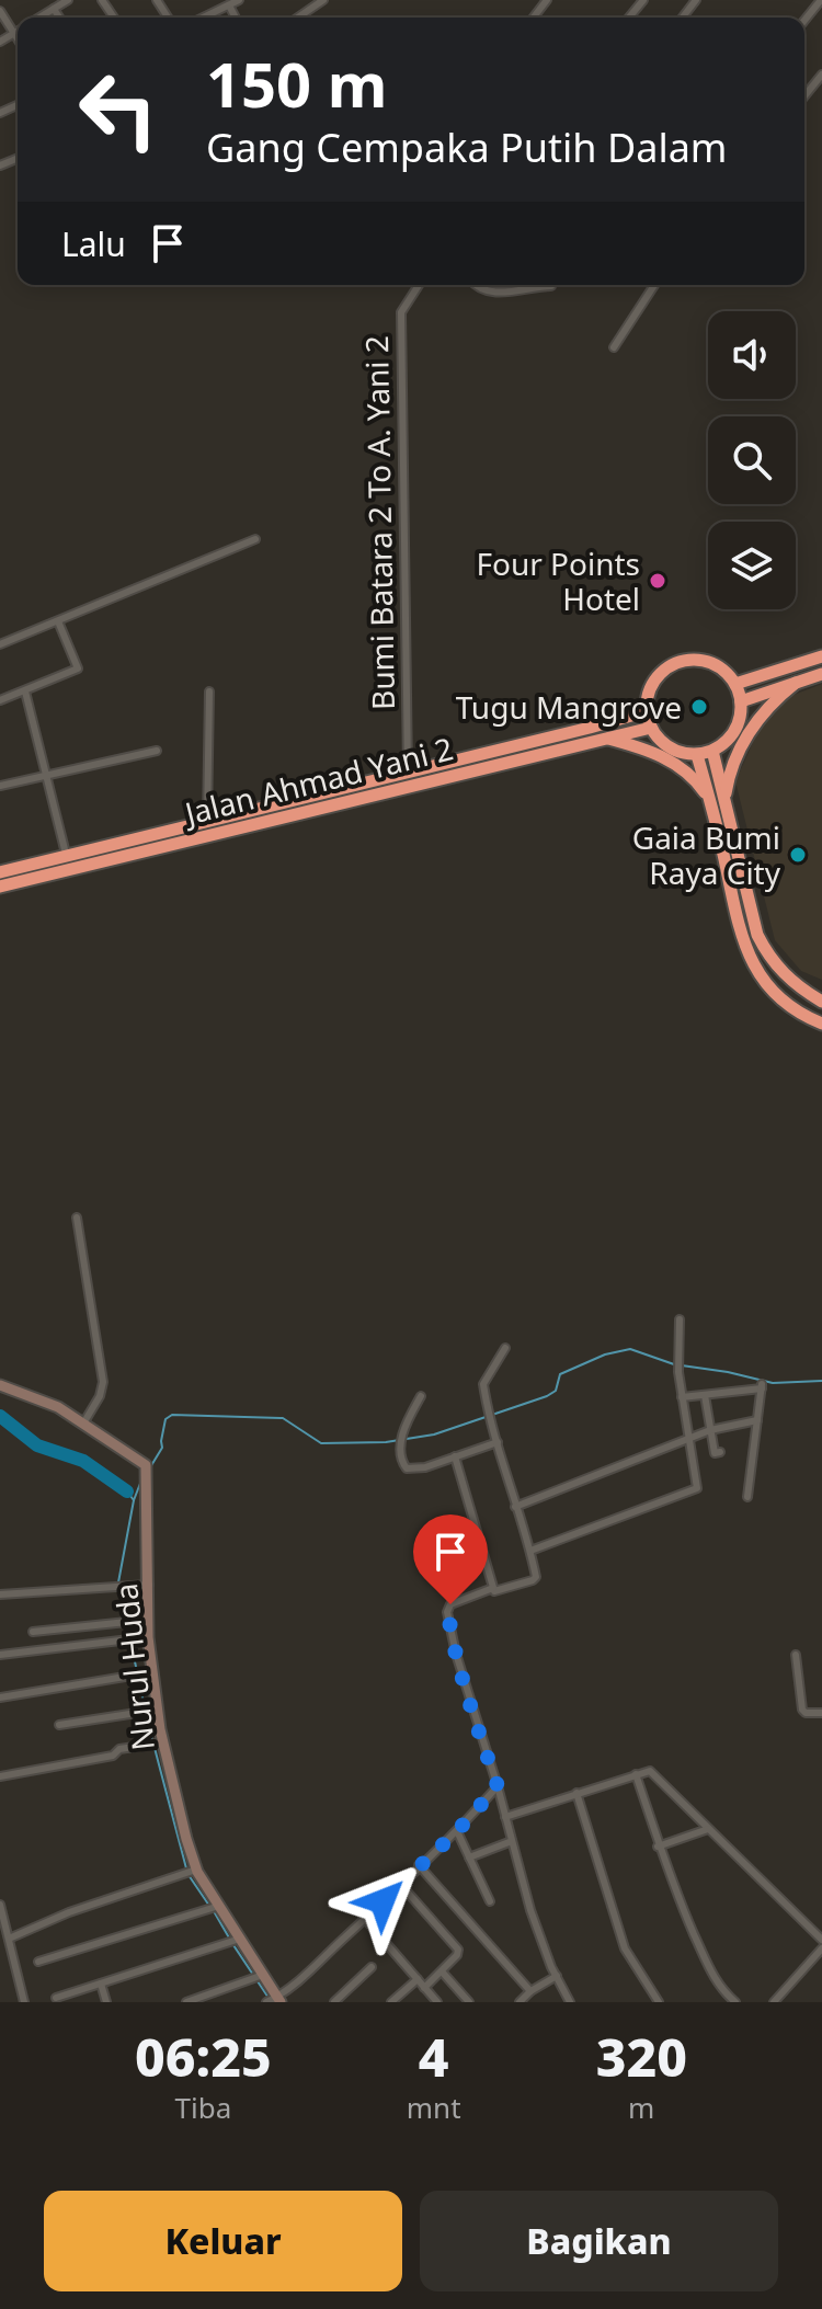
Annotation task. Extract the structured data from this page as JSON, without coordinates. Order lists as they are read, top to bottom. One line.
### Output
{"streets":{"highway":["Jalan Ahmad Yani 2"],"street":["Bumi Batara 2 To A. Yani 2","Nurul Huda"]},"crossings":[["Bumi Batara 2 To A. Yani 2","Jalan Ahmad Yani 2"]],"places":["Four Points Hotel","Tugu Mangrove","Gaia Bumi Raya City"],"page":{"turn":["150 m","Gang Cempaka Putih Dalam"],"then":"Lalu","eta":["06:25","Tiba","4","mnt","320","m"],"buttons":["Keluar","Bagikan"]}}
